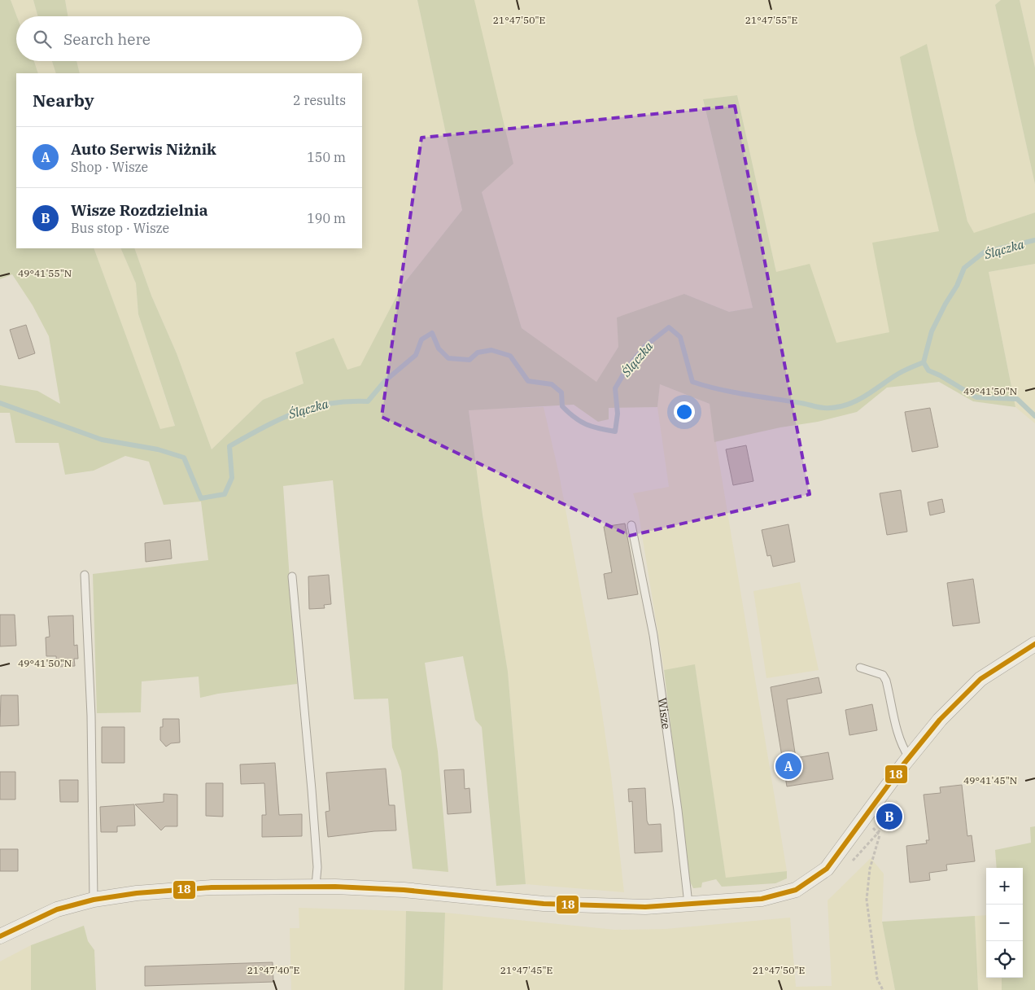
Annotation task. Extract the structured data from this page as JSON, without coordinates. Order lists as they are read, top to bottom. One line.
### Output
{"streets":{"lane":["Wisze"]},"water":["Ślączka"],"lines":["transit line 18"],"page":{"search":"Search here","heading":["Nearby","2 results"],"list":[{"mark":"A","name":"Auto Serwis Niżnik","note":"Shop · Wisze","value":"150 m"},{"mark":"B","name":"Wisze Rozdzielnia","note":"Bus stop · Wisze","value":"190 m"}],"pins":["A","B"],"map_buttons":["+","−"]},"coordinates":["21°47'50\"E","21°47'55\"E","49°41'55\"N","49°41'50\"N","49°41'45\"N","21°47'40\"E","21°47'45\"E"]}
